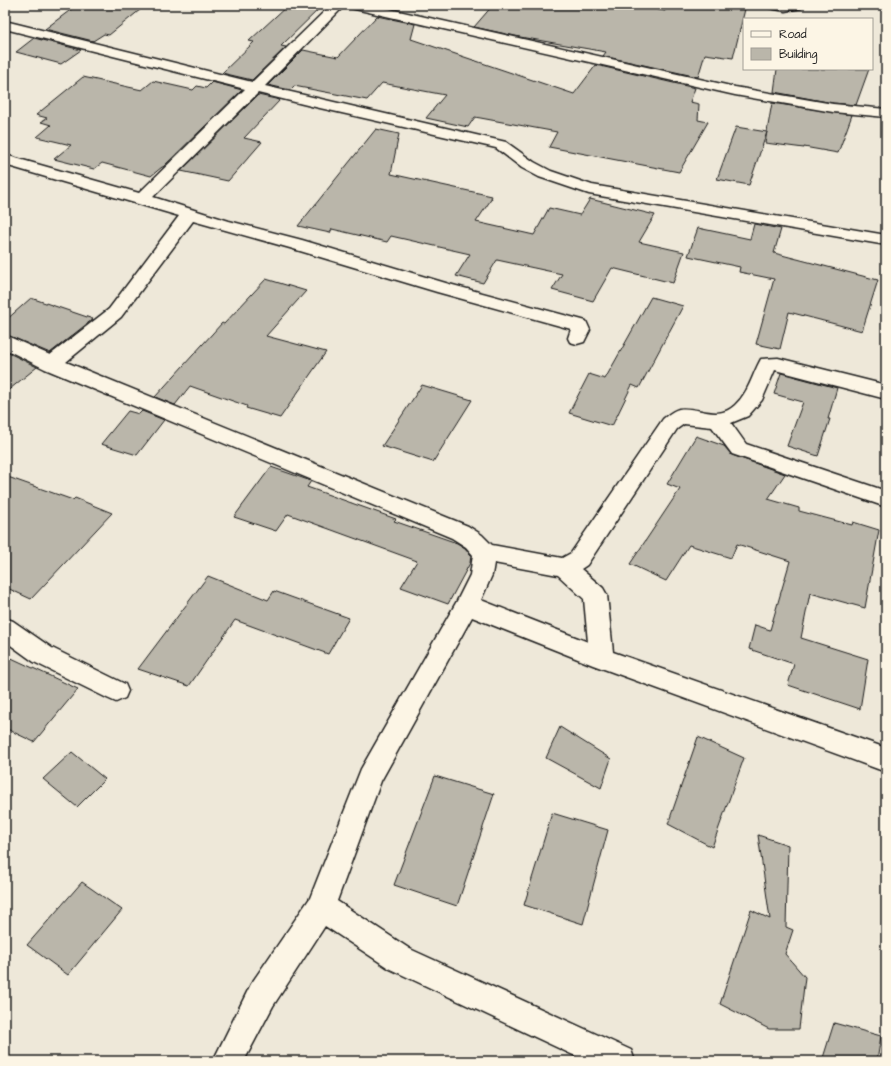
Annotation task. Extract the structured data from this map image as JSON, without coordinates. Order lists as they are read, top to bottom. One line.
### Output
{"legend":["Road","Building"]}
